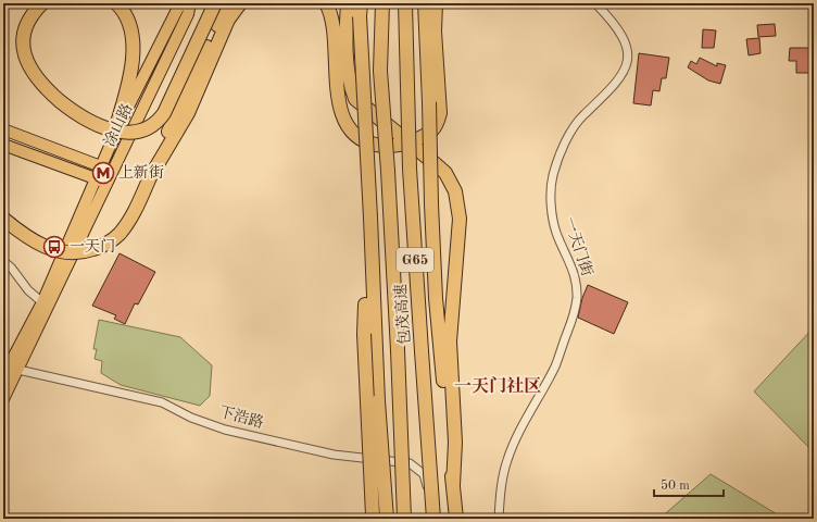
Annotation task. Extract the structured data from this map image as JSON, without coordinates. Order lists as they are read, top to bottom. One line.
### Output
{"streets":{"highway":["G65","包茂高速"],"main road":["涂山路"],"street":["一天门街","下浩路"]},"crossings":[["涂山路","下浩路"]],"districts":["一天门社区"],"places":{"metro station":["上新街"],"bus stop":["一天门"]},"scale_bar":"50 m"}
